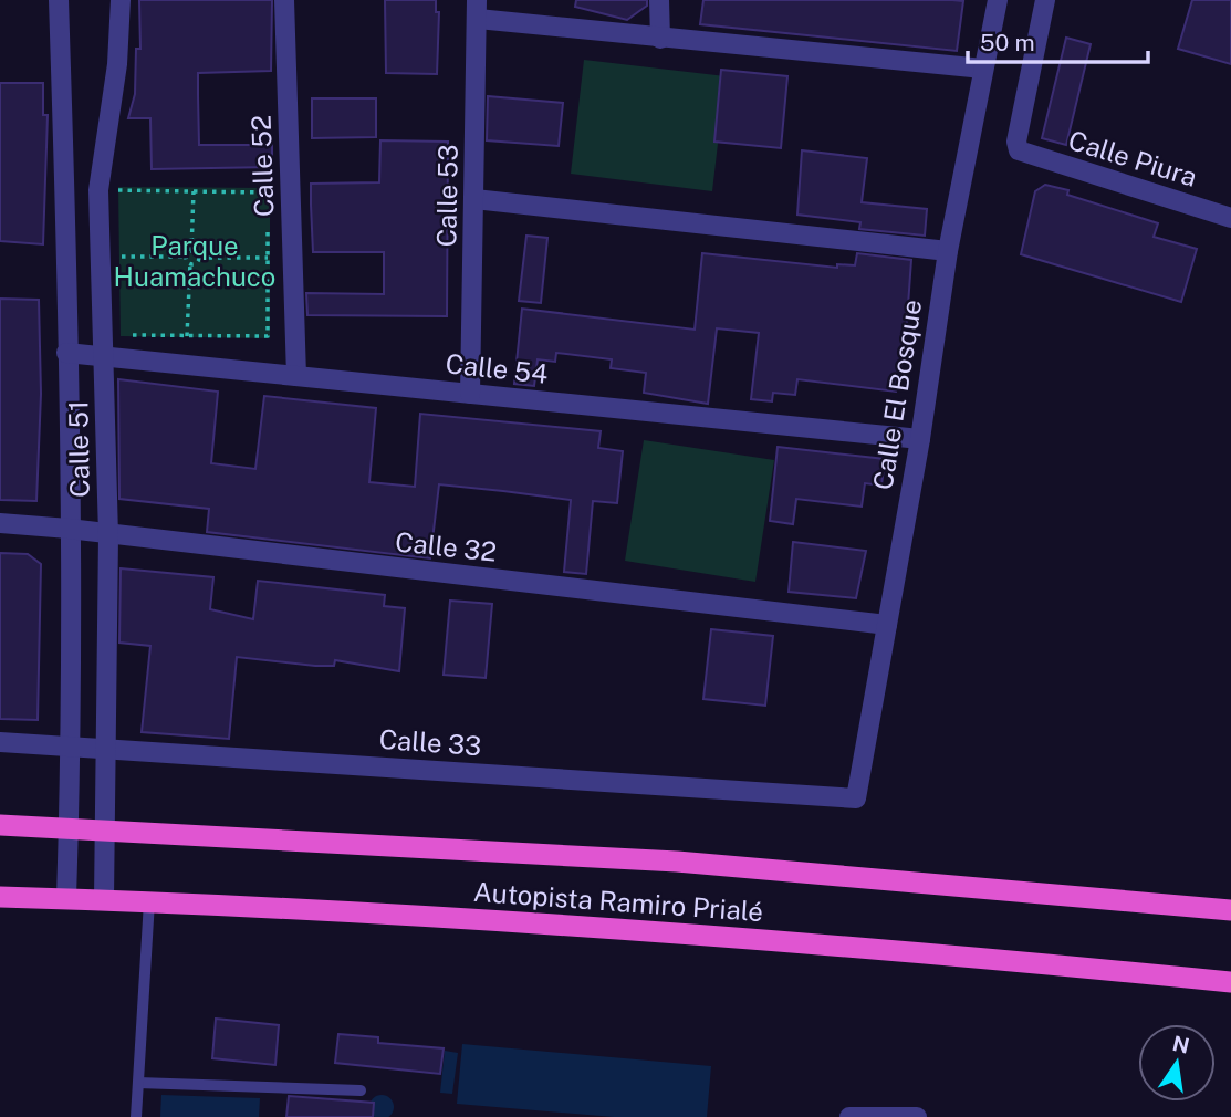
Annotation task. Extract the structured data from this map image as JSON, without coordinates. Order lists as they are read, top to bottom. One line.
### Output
{"streets":{"highway":["Autopista Ramiro Prialé"],"street":["Calle Piura","Calle 52","Calle 53","Calle 54","Calle El Bosque","Calle 51","Calle 32","Calle 33"]},"crossings":[["Calle 52","Calle 54"],["Calle 53","Calle 54"],["Calle 54","Calle El Bosque"],["Calle 54","Calle 51"],["Calle El Bosque","Calle 32"],["Calle El Bosque","Calle 33"],["Calle 51","Calle 32"],["Calle 51","Calle 33"],["Calle 51","Autopista Ramiro Prialé"]],"parks":["Parque Huamachuco"],"scale_bar":"50 m","north":"top"}
